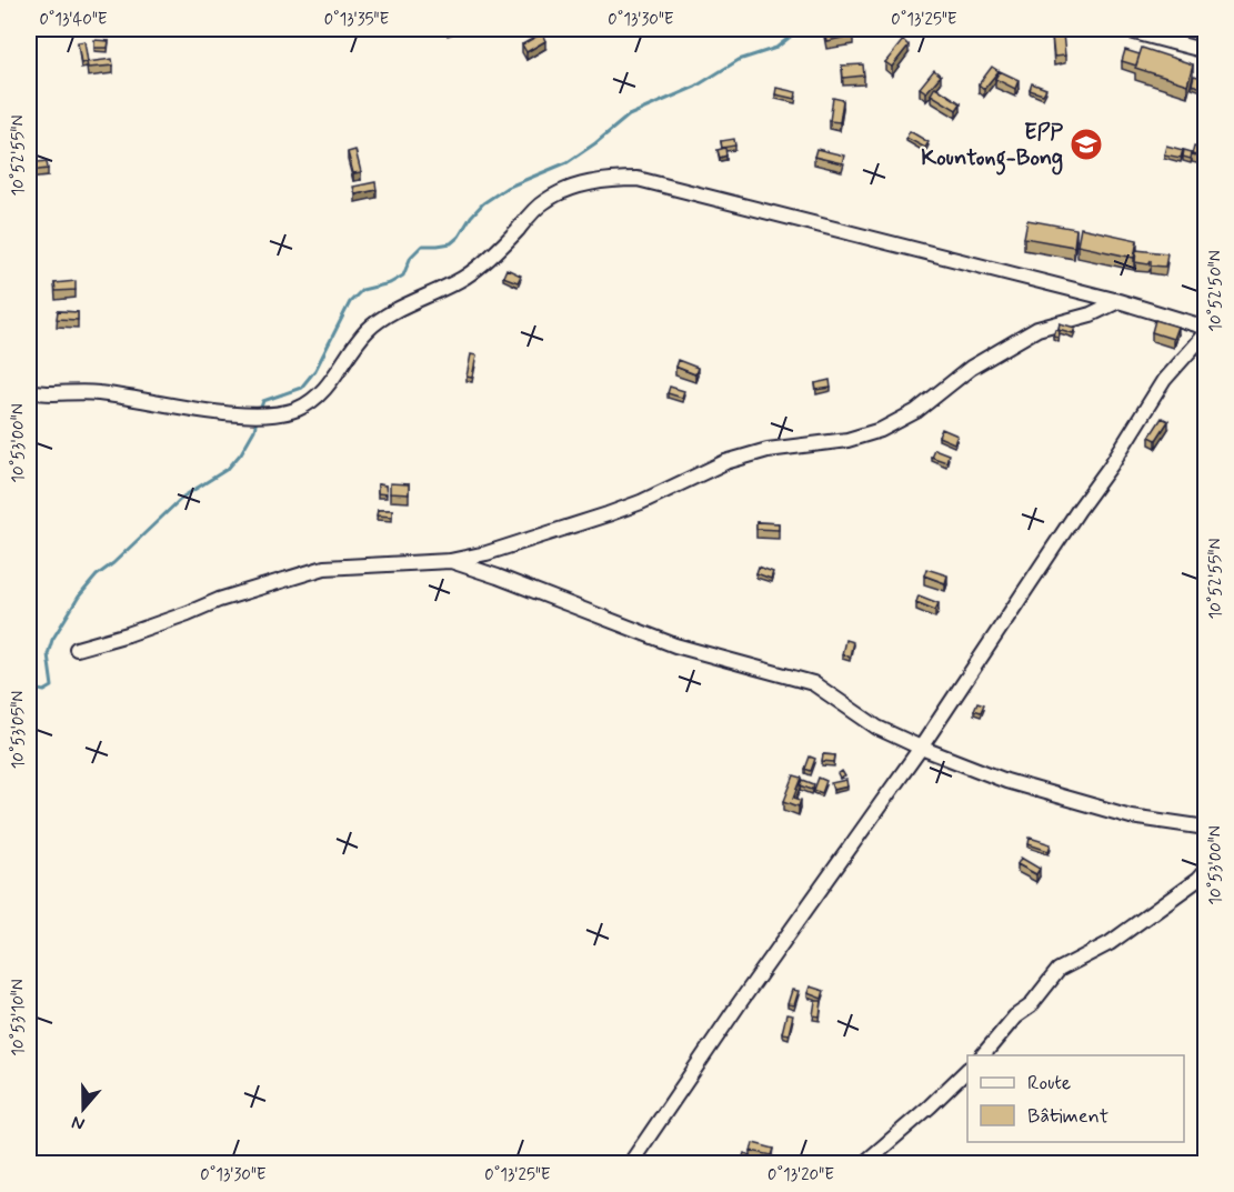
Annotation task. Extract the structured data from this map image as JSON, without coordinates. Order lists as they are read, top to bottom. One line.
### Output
{"places":{"school or university":["EPP Kountong-Bong"]},"legend":["Route","Bâtiment"],"north":"bottom","coordinates":["0°13'40\"E","0°13'35\"E","0°13'30\"E","0°13'25\"E","10°52'55\"N","10°52'50\"N","10°53'00\"N","10°53'05\"N","10°53'10\"N","0°13'20\"E"]}
